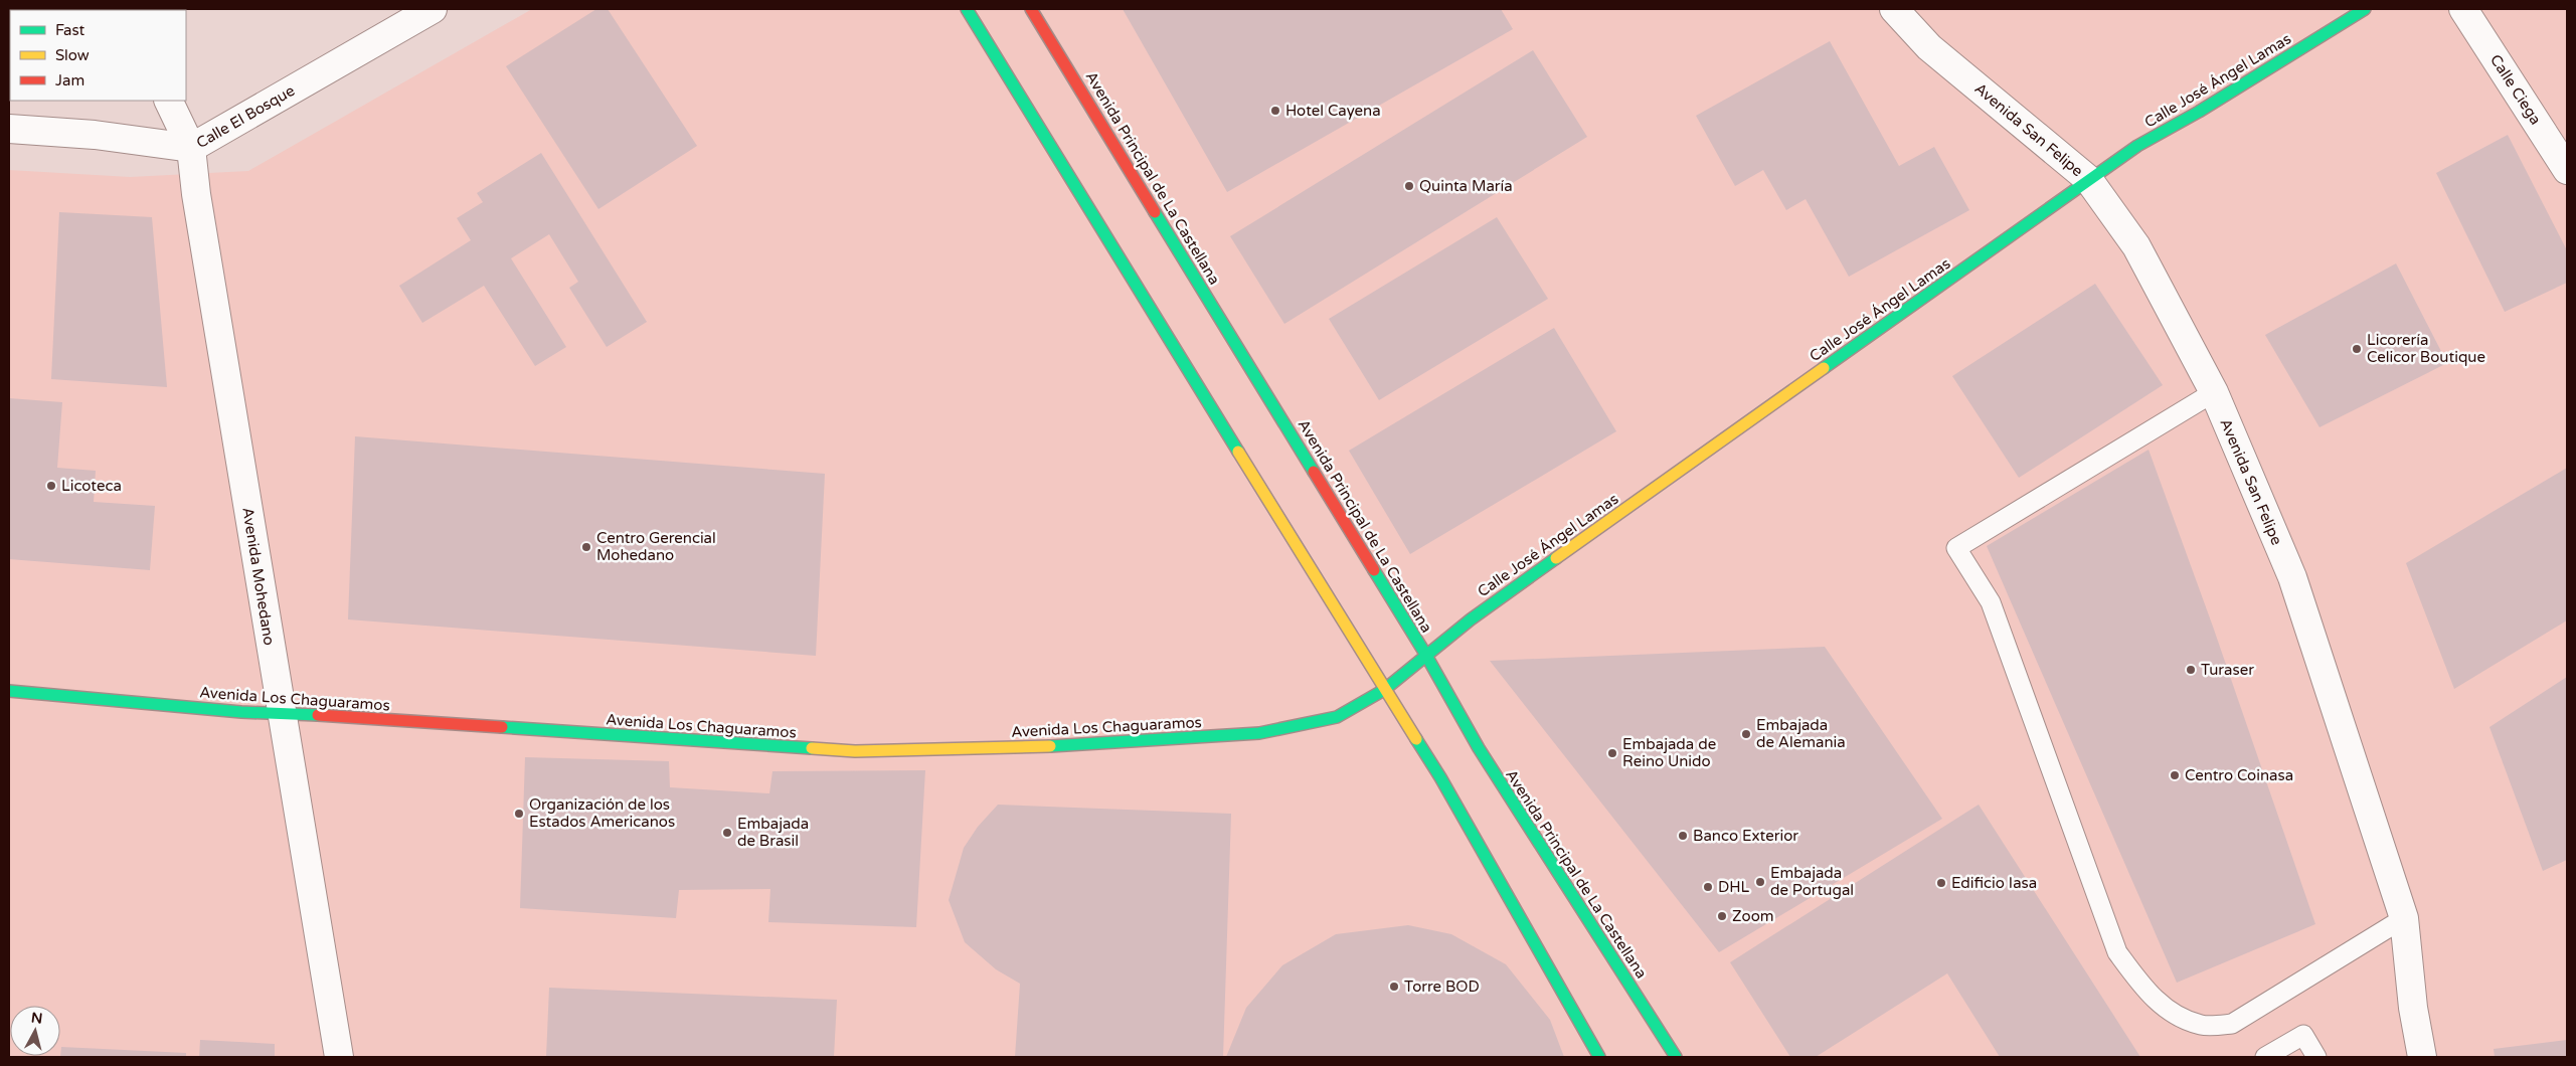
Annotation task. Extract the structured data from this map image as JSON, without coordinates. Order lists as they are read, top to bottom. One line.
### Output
{"streets":{"street":["Calle José Ángel Lamas","Calle Ciega","Calle El Bosque","Avenida San Felipe","Avenida Principal de La Castellana","Avenida Mohedano","Avenida Los Chaguaramos"]},"crossings":[["Calle José Ángel Lamas","Avenida San Felipe"],["Calle José Ángel Lamas","Avenida Principal de La Castellana"],["Calle José Ángel Lamas","Avenida Los Chaguaramos"],["Calle El Bosque","Avenida Mohedano"],["Avenida Mohedano","Avenida Los Chaguaramos"]],"places":["Hotel Cayena","Quinta María","Licorería Celicor Boutique","Licoteca","Centro Gerencial Mohedano","Turaser","Embajada de Alemania","Embajada de Reino Unido","Centro Coinasa","Organización de los Estados Americanos","Embajada de Brasil","Banco Exterior","Embajada de Portugal","Edificio Iasa","DHL","Zoom","Torre BOD"],"legend":["Fast","Slow","Jam"],"north":"top"}
